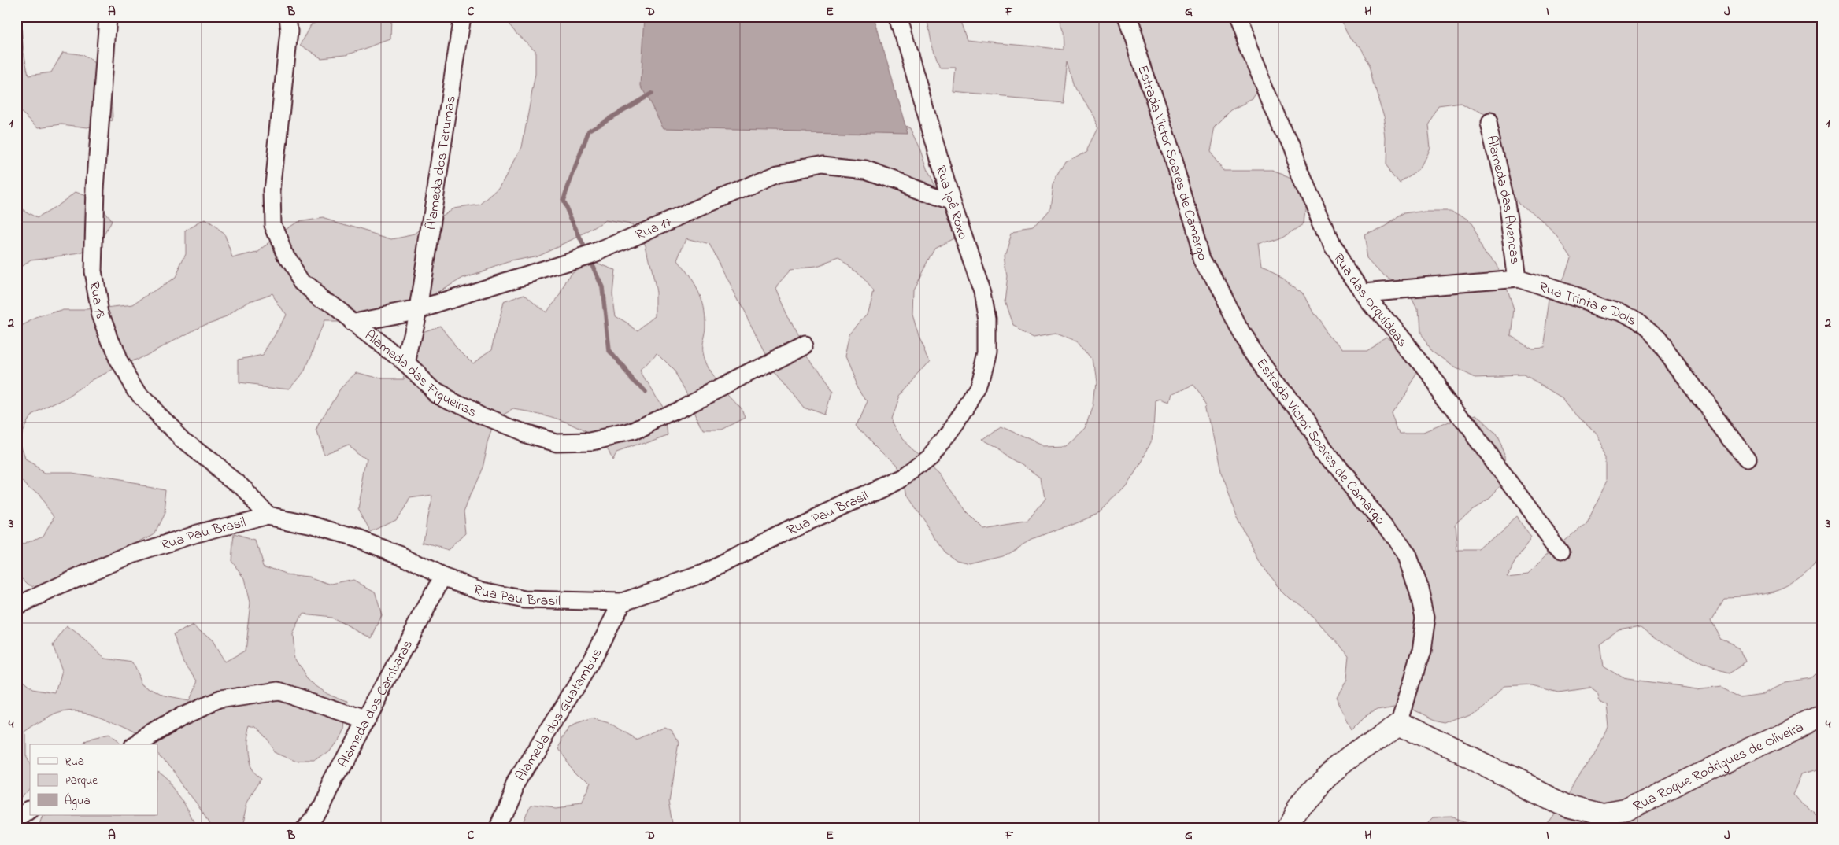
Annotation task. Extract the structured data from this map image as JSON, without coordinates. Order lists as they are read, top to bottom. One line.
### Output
{"streets":{"main road":["Rua Roque Rodrigues de Oliveira"],"street":["Estrada Victor Soares de Camargo","Alameda dos Tarumas","Alameda das Avencas","Rua Ipê Roxo","Rua 17","Rua 18","Rua das Orquídeas","Rua Trinta e Dois","Alameda das Figueiras","Rua Pau Brasil","Alameda dos Cambaras","Alameda dos Guatambus"]},"crossings":[["Estrada Victor Soares de Camargo","Rua Roque Rodrigues de Oliveira"],["Alameda dos Tarumas","Rua 17"],["Alameda dos Tarumas","Alameda das Figueiras"],["Alameda das Avencas","Rua Trinta e Dois"],["Rua Ipê Roxo","Rua 17"],["Rua Ipê Roxo","Rua Pau Brasil"],["Rua 17","Alameda das Figueiras"],["Rua 18","Rua Pau Brasil"],["Rua das Orquídeas","Rua Trinta e Dois"],["Rua Pau Brasil","Alameda dos Cambaras"],["Rua Pau Brasil","Alameda dos Guatambus"]],"legend":["Rua","Parque","Água"],"grid":{"columns":["A","B","C","D","E","F","G","H","I","J"],"rows":["1","2","3","4"]}}
